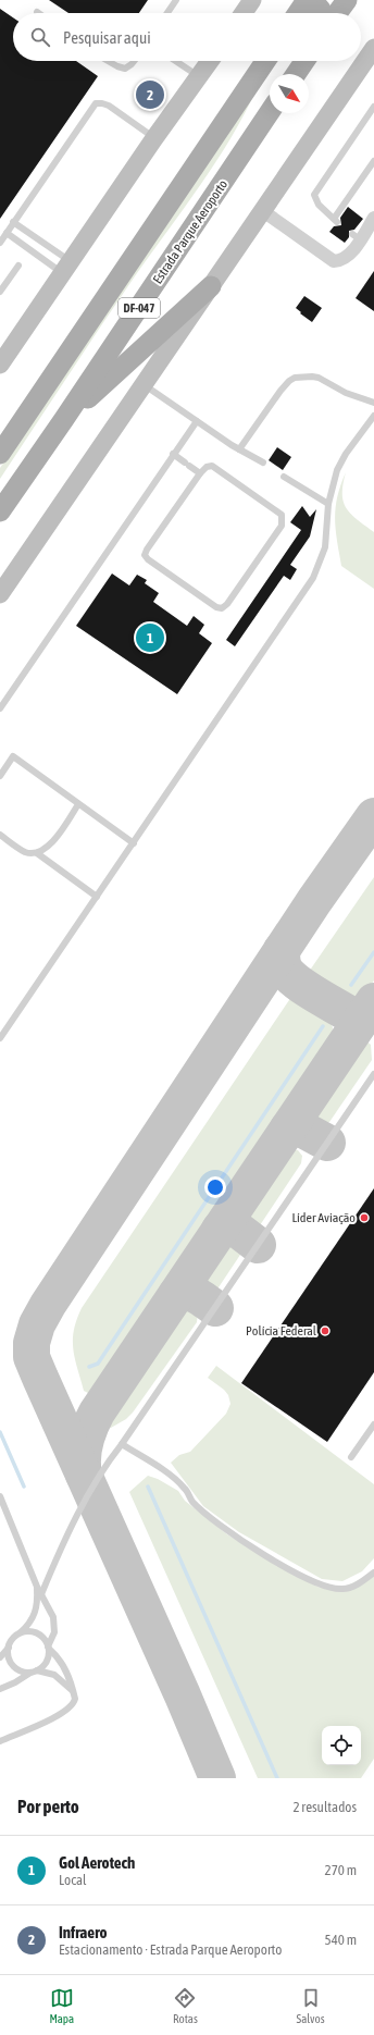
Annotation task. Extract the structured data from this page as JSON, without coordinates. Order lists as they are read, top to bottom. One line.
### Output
{"streets":{"main road":["Estrada Parque Aeroporto","DF-047"]},"places":["Líder Aviação","Polícia Federal"],"north":"bottom right","page":{"search":"Pesquisar aqui","pins":["2","1"],"heading":["Por perto","2 resultados"],"list":[{"mark":"1","name":"Gol Aerotech","note":"Local","value":"270 m"},{"mark":"2","name":"Infraero","note":"Estacionamento · Estrada Parque Aeroporto","value":"540 m"}],"nav":["Mapa","Rotas","Salvos"]}}
